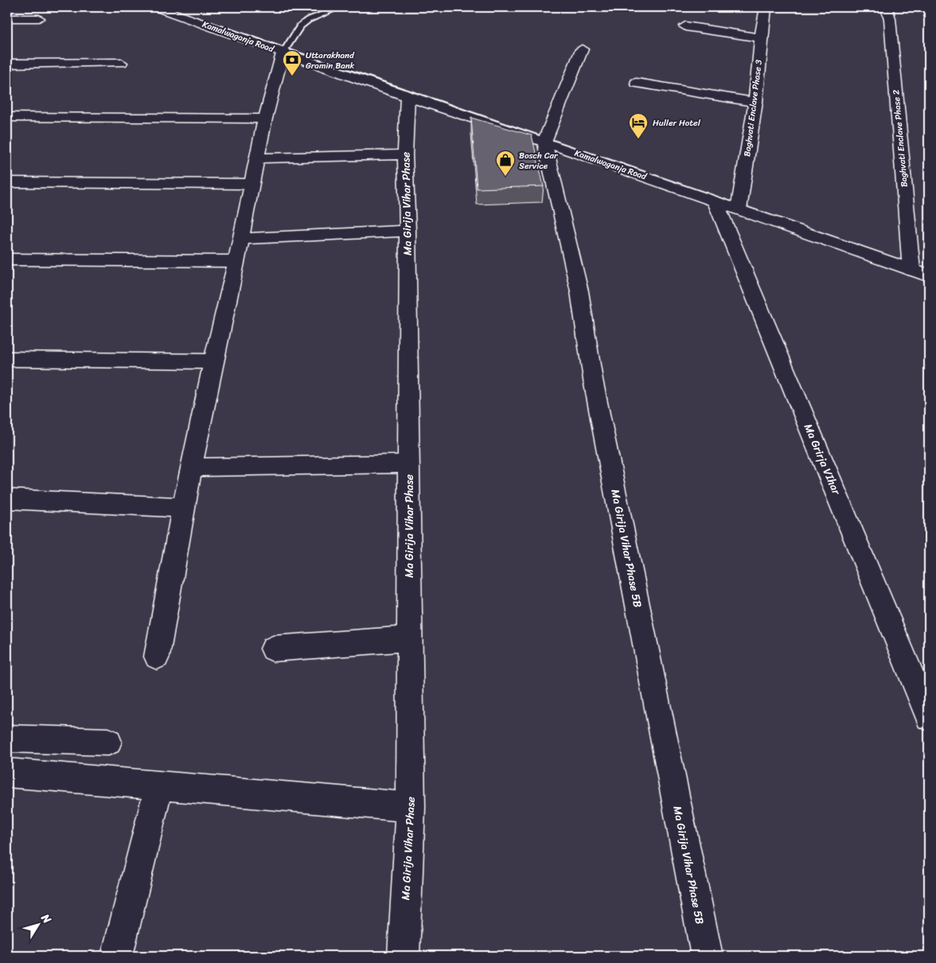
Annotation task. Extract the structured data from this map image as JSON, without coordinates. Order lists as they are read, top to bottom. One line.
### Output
{"streets":{"street":["Kamalwaganja Road","Baghvati Enclave Phase 3","Baghvati Enclave Phase 2","Ma Girija Vihar Phase","Ma Grirja VIhar","Ma Girija Vihar Phase 5B"]},"crossings":[["Kamalwaganja Road","Baghvati Enclave Phase 3"],["Kamalwaganja Road","Baghvati Enclave Phase 2"],["Kamalwaganja Road","Ma Girija Vihar Phase"],["Kamalwaganja Road","Ma Grirja VIhar"],["Kamalwaganja Road","Ma Girija Vihar Phase 5B"]],"places":{"bank":["Uttarakhand Gramin Bank"],"hotel":["Huller Hotel"],"shop":["Bosch Car Service"]},"north":"top right"}
